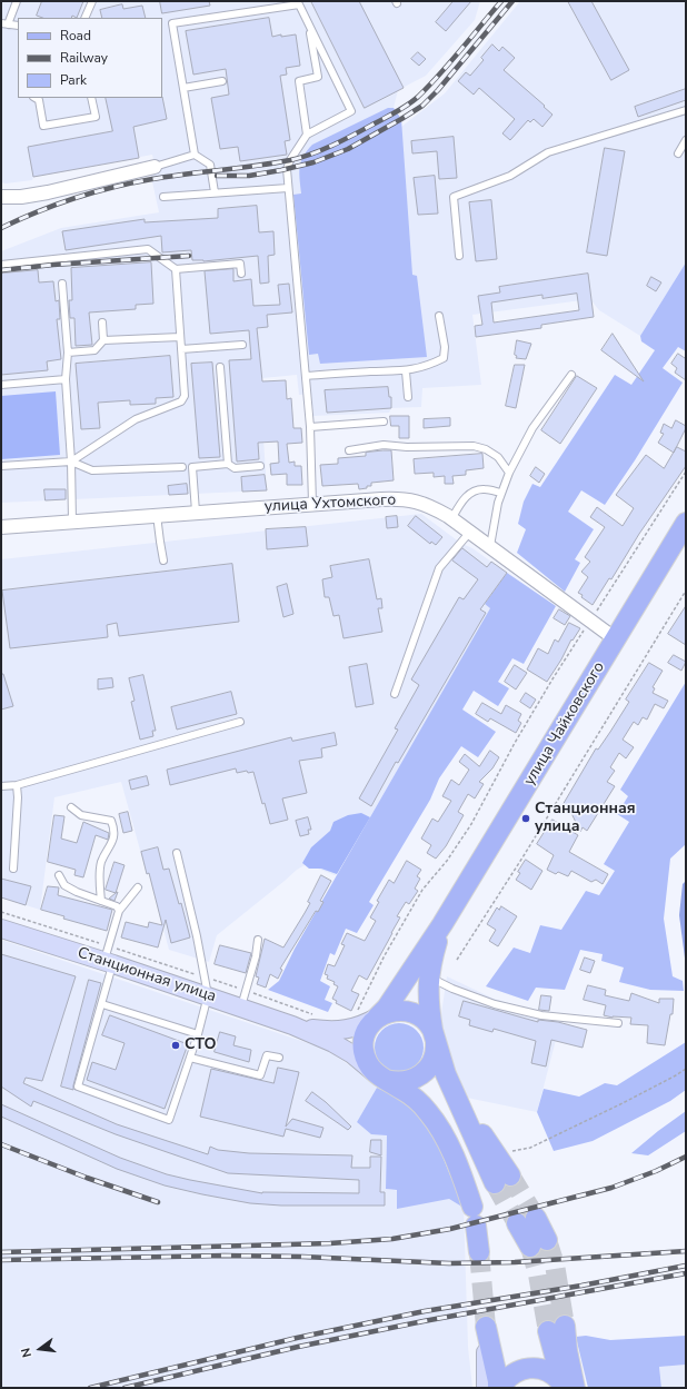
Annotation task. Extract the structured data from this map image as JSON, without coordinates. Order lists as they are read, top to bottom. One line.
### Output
{"streets":{"main road":["улица Чайковского","Станционная улица"],"street":["улица Ухтомского"]},"crossings":[["улица Ухтомского","улица Чайковского"],["улица Чайковского","Станционная улица"]],"places":["Станционная улица","СТО"],"legend":["Road","Railway","Park"],"north":"left"}
